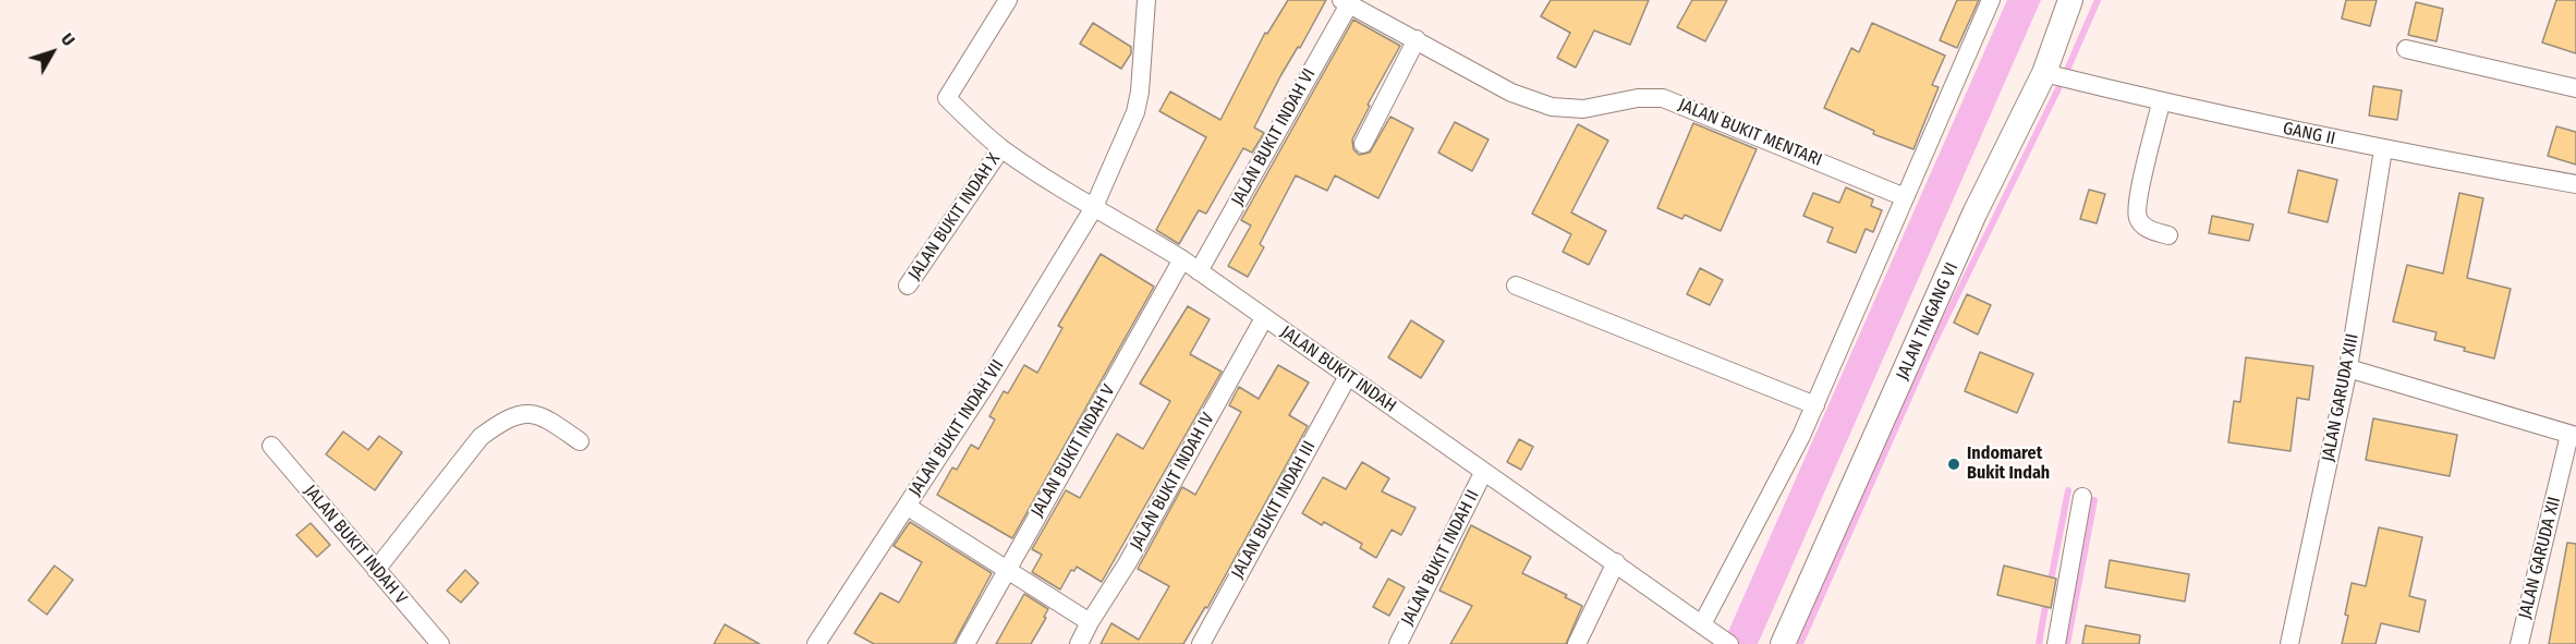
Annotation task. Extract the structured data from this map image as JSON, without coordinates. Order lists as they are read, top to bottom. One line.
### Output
{"streets":{"main road":["JALAN TINGANG VI"],"street":["JALAN BUKIT MENTARI","GANG II","JALAN BUKIT INDAH VI","JALAN BUKIT INDAH X","JALAN BUKIT INDAH","JALAN GARUDA XIII","JALAN BUKIT INDAH VII","JALAN BUKIT INDAH V","JALAN BUKIT INDAH IV","JALAN BUKIT INDAH III","JALAN BUKIT INDAH II","JALAN GARUDA XII"]},"crossings":[["JALAN BUKIT MENTARI","JALAN BUKIT INDAH VI"],["GANG II","JALAN TINGANG VI"],["GANG II","JALAN GARUDA XIII"],["JALAN BUKIT INDAH VI","JALAN BUKIT INDAH"],["JALAN BUKIT INDAH X","JALAN BUKIT INDAH"],["JALAN BUKIT INDAH","JALAN BUKIT INDAH VII"],["JALAN BUKIT INDAH","JALAN BUKIT INDAH V"],["JALAN BUKIT INDAH","JALAN BUKIT INDAH IV"],["JALAN BUKIT INDAH","JALAN BUKIT INDAH III"],["JALAN BUKIT INDAH","JALAN BUKIT INDAH II"]],"places":["Indomaret Bukit Indah"],"north":"top right"}
